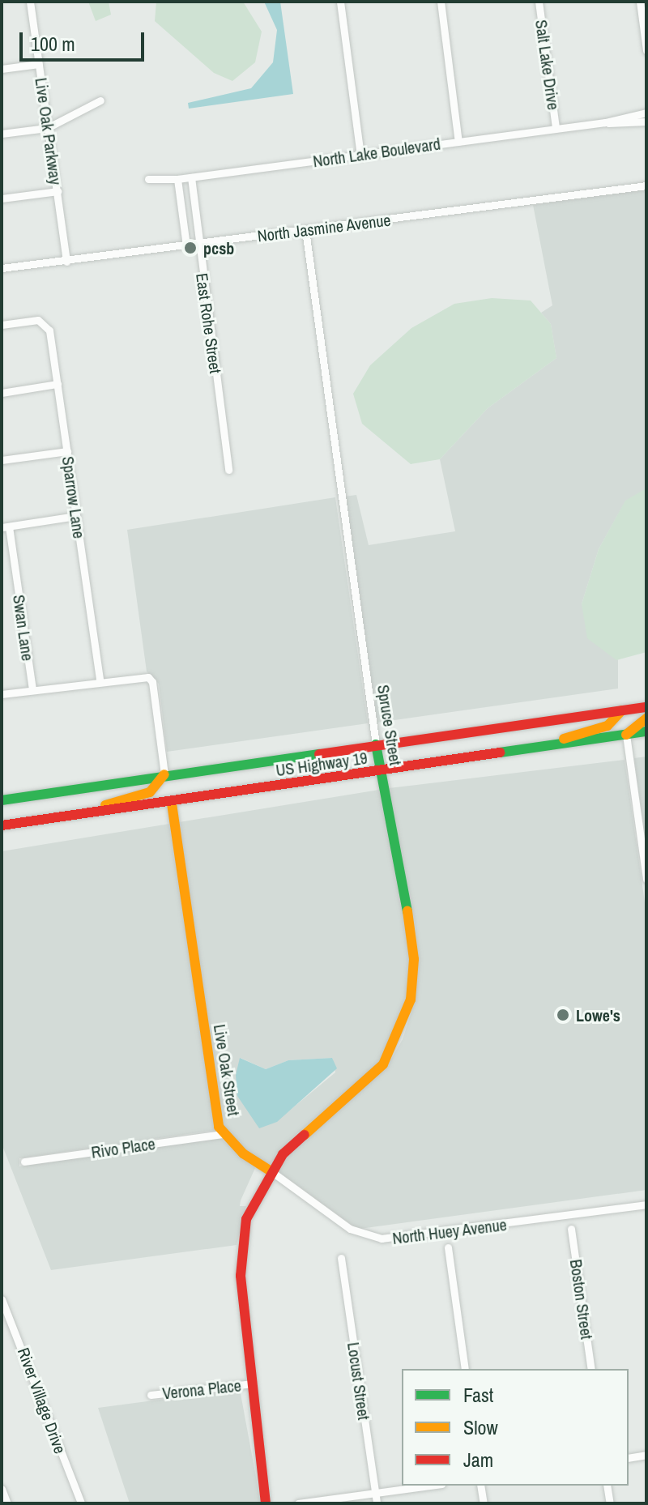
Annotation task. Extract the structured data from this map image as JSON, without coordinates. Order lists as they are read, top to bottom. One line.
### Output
{"streets":{"main road":["Spruce Street","US Highway 19","Live Oak Street"],"street":["Salt Lake Drive","Live Oak Parkway","North Lake Boulevard","North Jasmine Avenue","East Rohe Street","Sparrow Lane","Swan Lane","Rivo Place","North Huey Avenue","Boston Street","Locust Street","Verona Place","River Village Drive"]},"crossings":[["Salt Lake Drive","North Lake Boulevard"],["Live Oak Parkway","North Jasmine Avenue"],["North Lake Boulevard","East Rohe Street"],["North Jasmine Avenue","East Rohe Street"],["North Jasmine Avenue","Spruce Street"],["Spruce Street","US Highway 19"],["Spruce Street","Live Oak Street"],["Spruce Street","North Huey Avenue"],["US Highway 19","Live Oak Street"],["Live Oak Street","Rivo Place"],["Live Oak Street","North Huey Avenue"]],"places":["pcsb","Lowe's"],"legend":["Fast","Slow","Jam"],"scale_bar":"100 m"}
